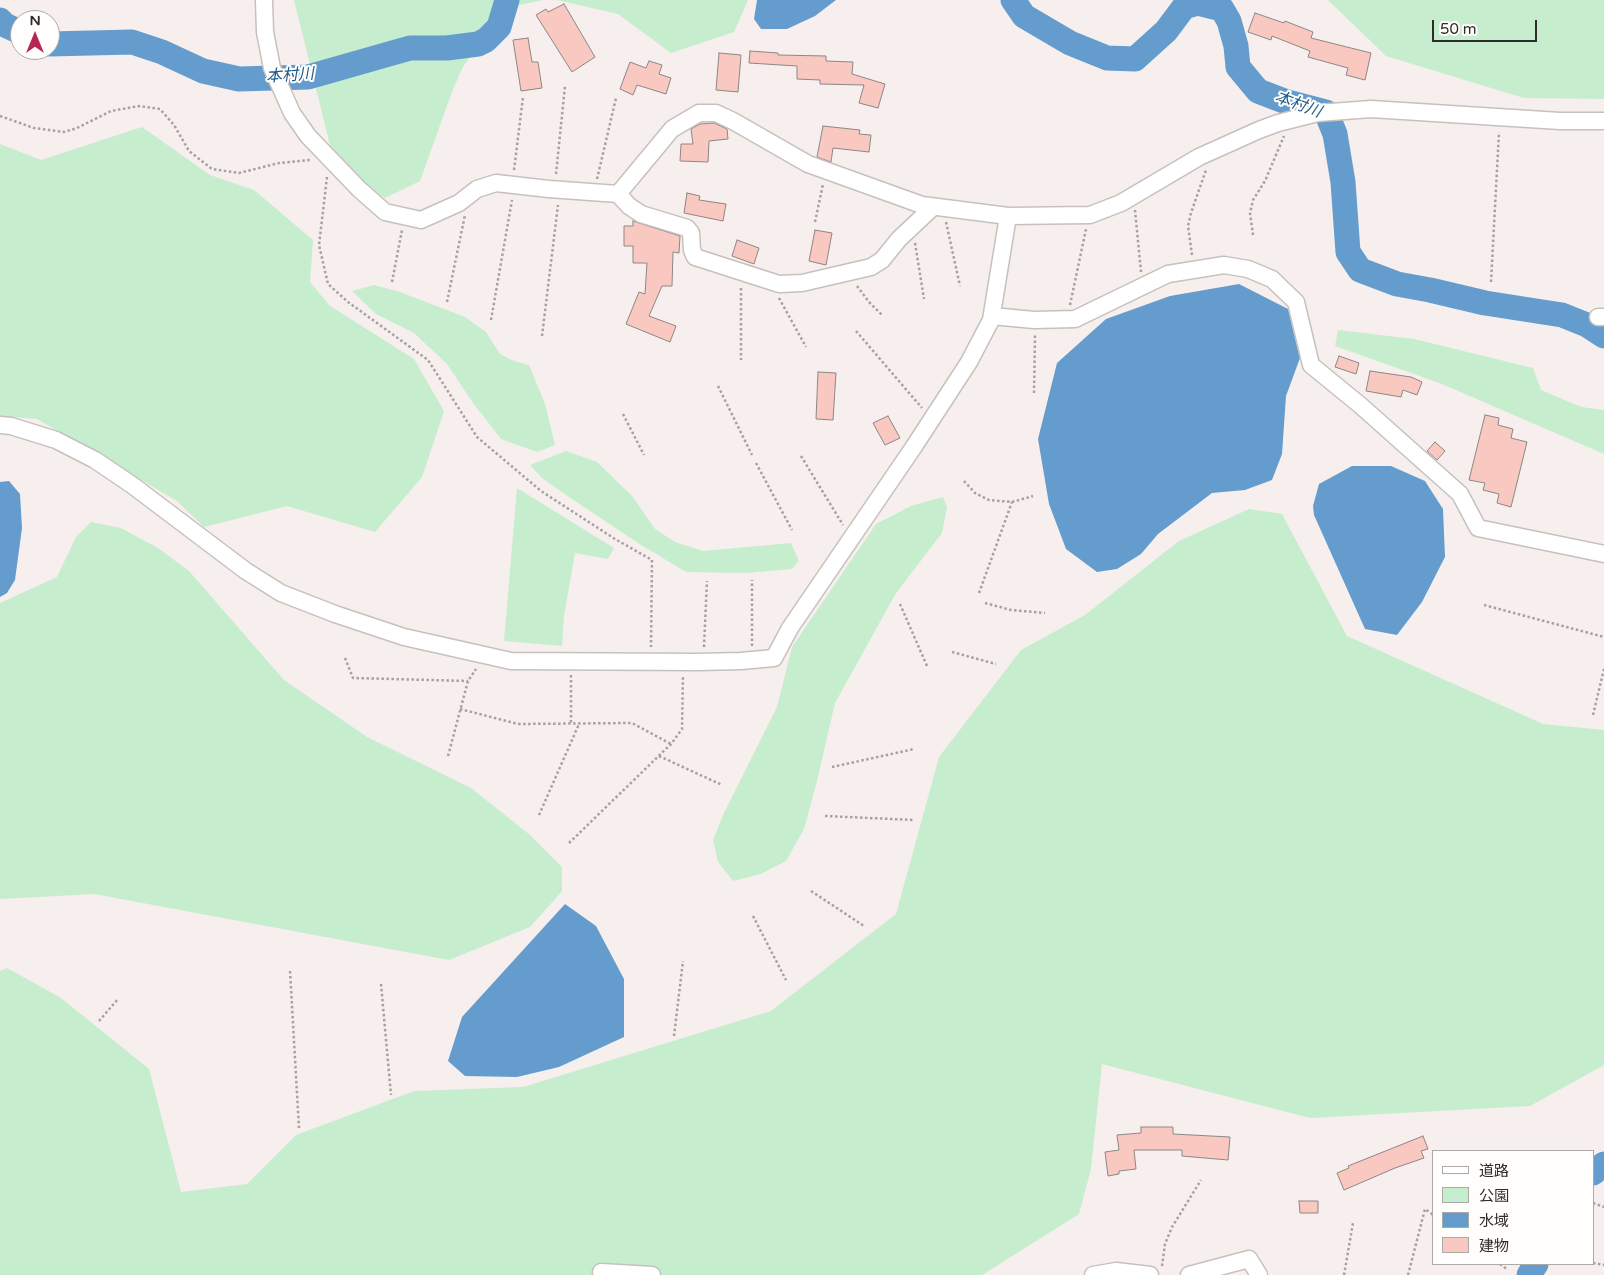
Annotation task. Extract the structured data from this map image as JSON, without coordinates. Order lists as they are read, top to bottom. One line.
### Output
{"water":["本村川"],"legend":["道路","公園","水域","建物"],"scale_bar":"50 m","north":"top"}
